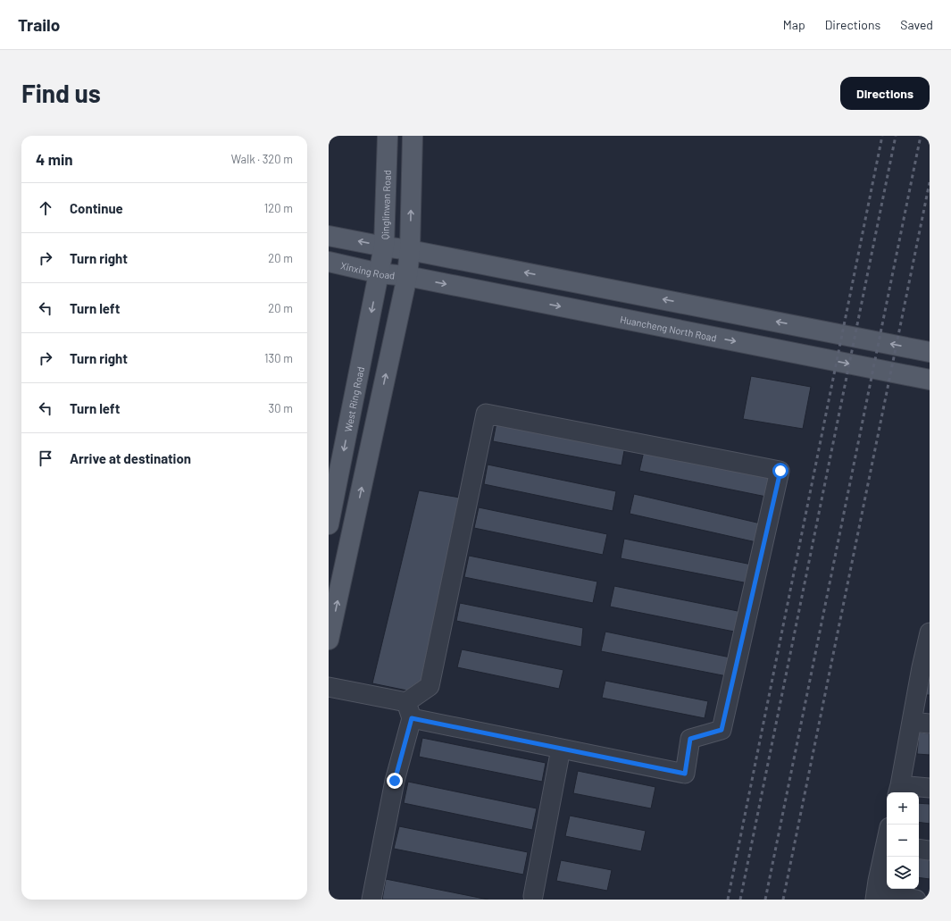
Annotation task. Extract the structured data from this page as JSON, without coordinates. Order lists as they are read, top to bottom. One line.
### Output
{"streets":{"main road":["Qinglinwan Road","Xinxing Road","Huancheng North Road","West Ring Road"]},"crossings":[["Qinglinwan Road","Xinxing Road"],["Qinglinwan Road","West Ring Road"],["Xinxing Road","Huancheng North Road"],["Xinxing Road","West Ring Road"]],"page":{"header":"Trailo","nav":["Map","Directions","Saved"],"buttons":"Directions","title":"Find us","heading":["4 min","Walk · 320 m"],"list":[["Continue","120 m"],["Turn right","20 m"],["Turn left","20 m"],["Turn right","130 m"],["Turn left","30 m"],"Arrive at destination"],"map_buttons":["+","−"]}}
